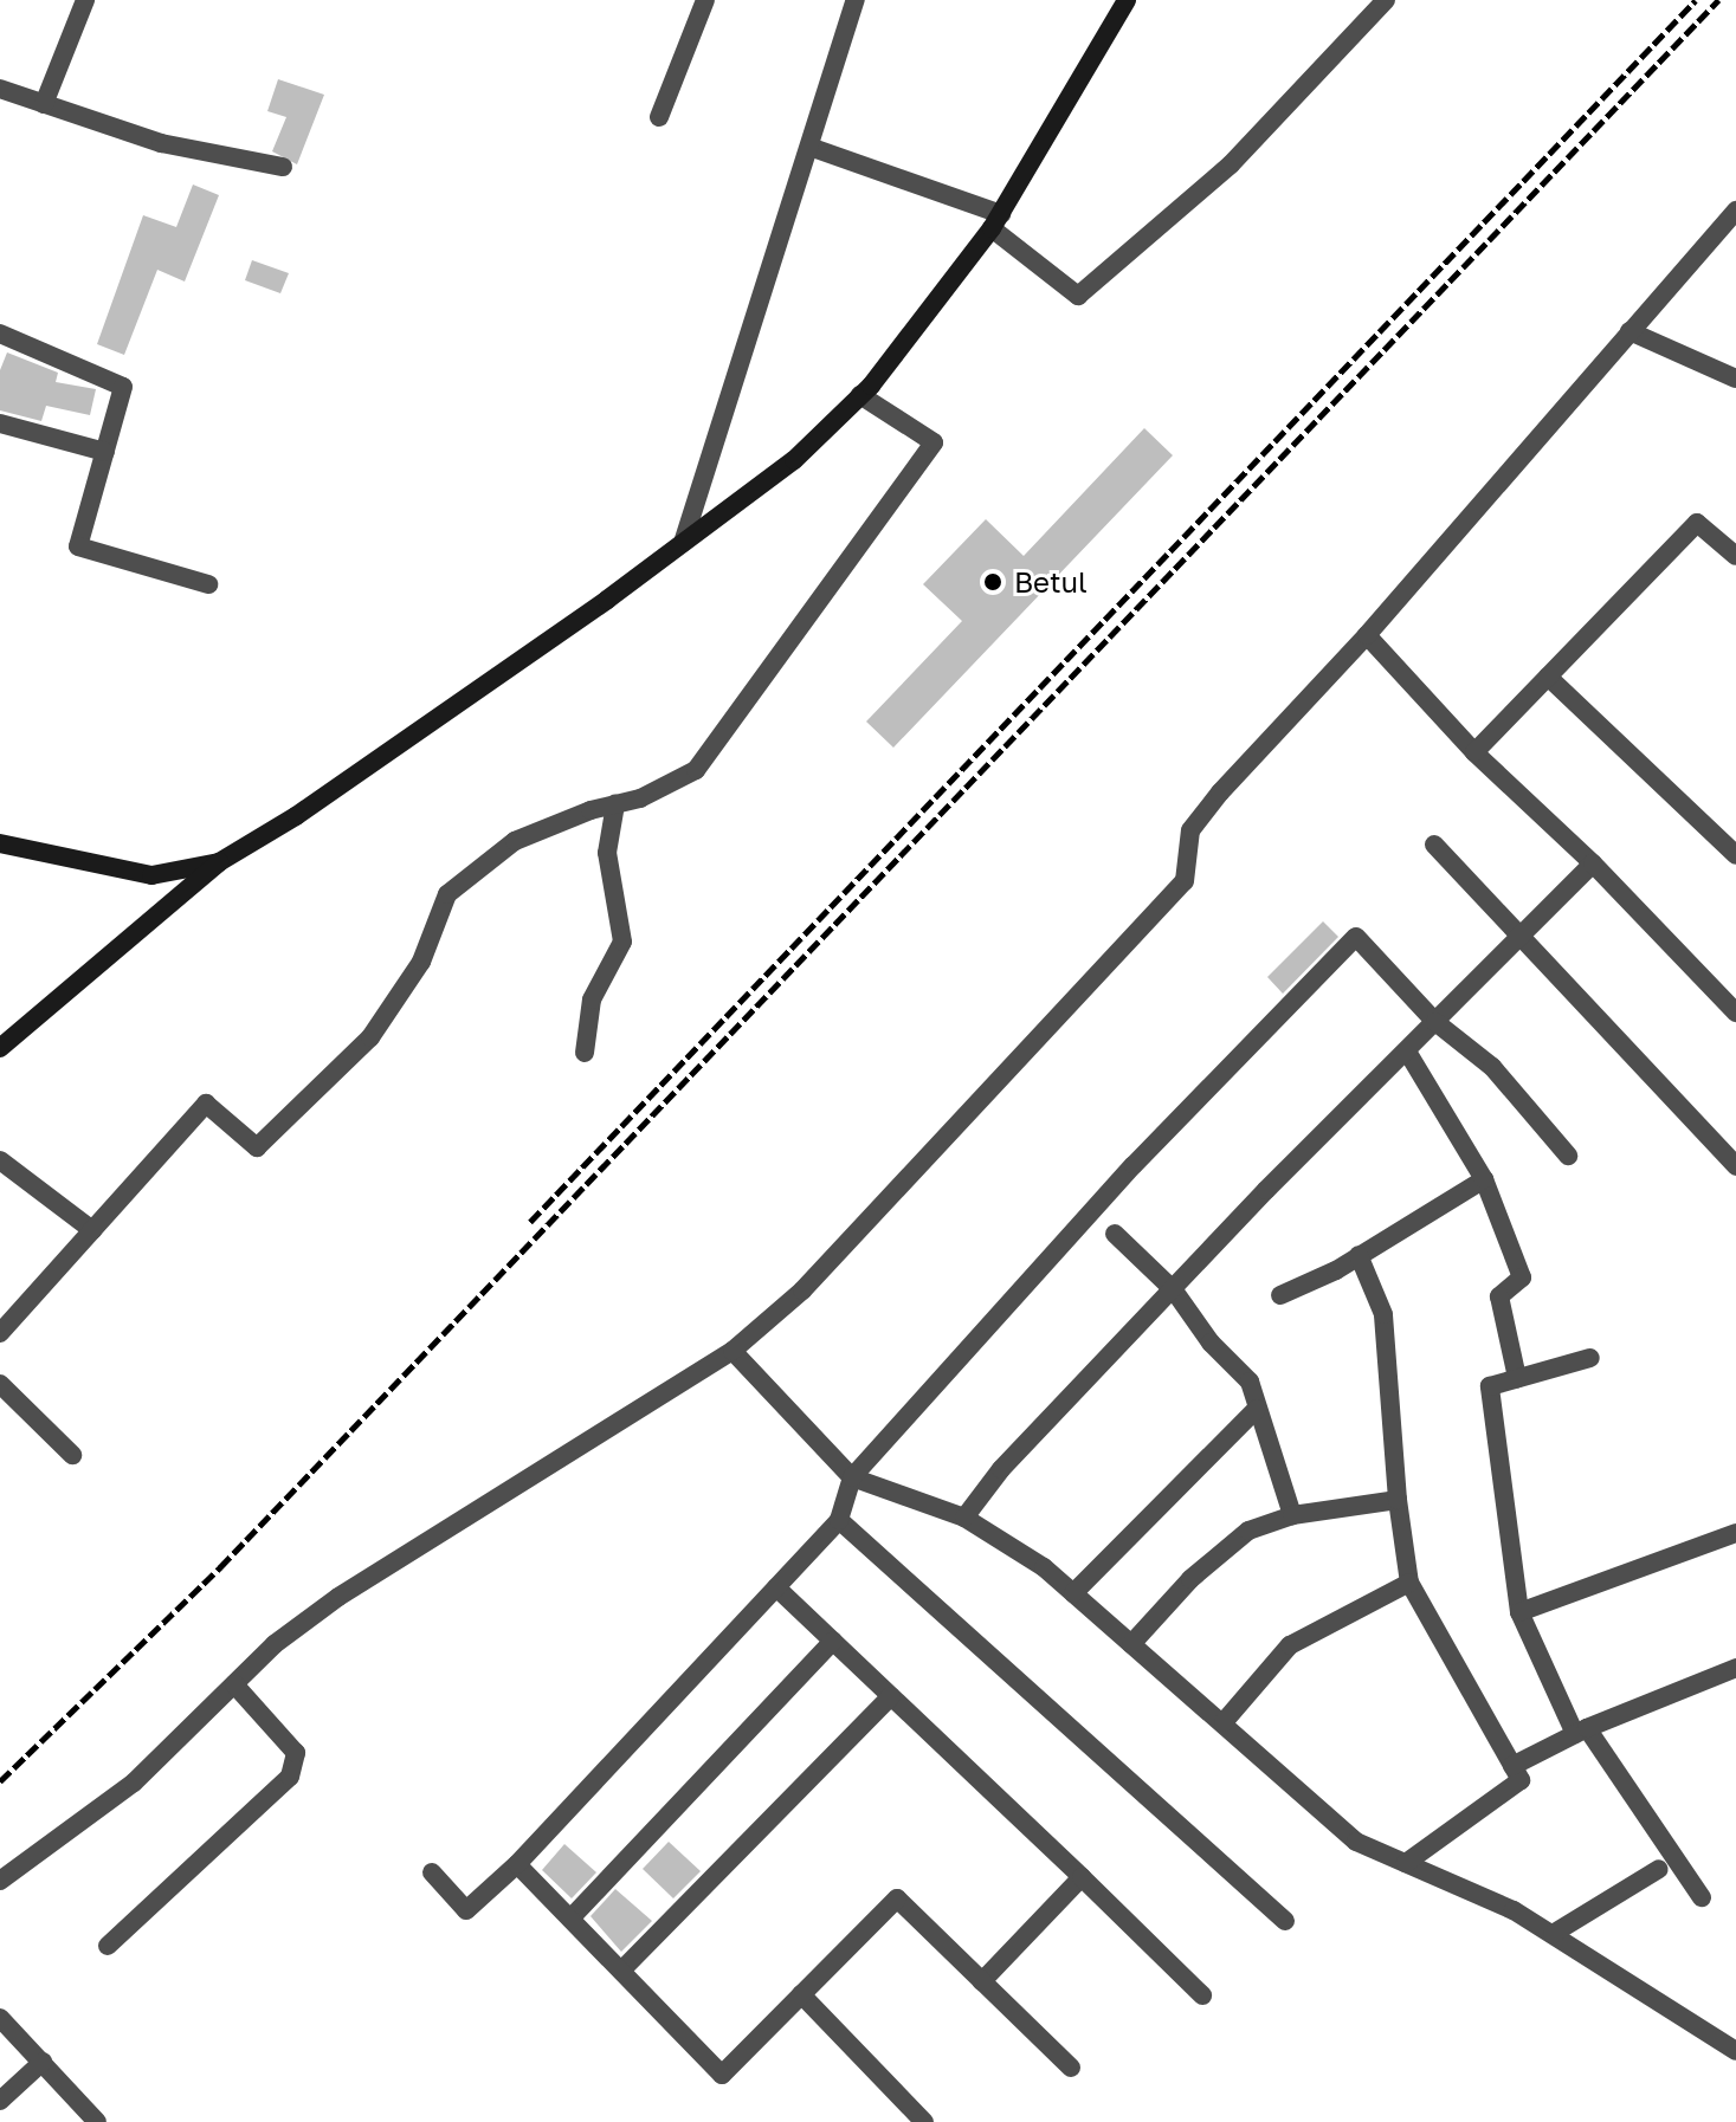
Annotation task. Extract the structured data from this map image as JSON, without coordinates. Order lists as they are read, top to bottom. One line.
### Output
{"places":["Betul"]}
